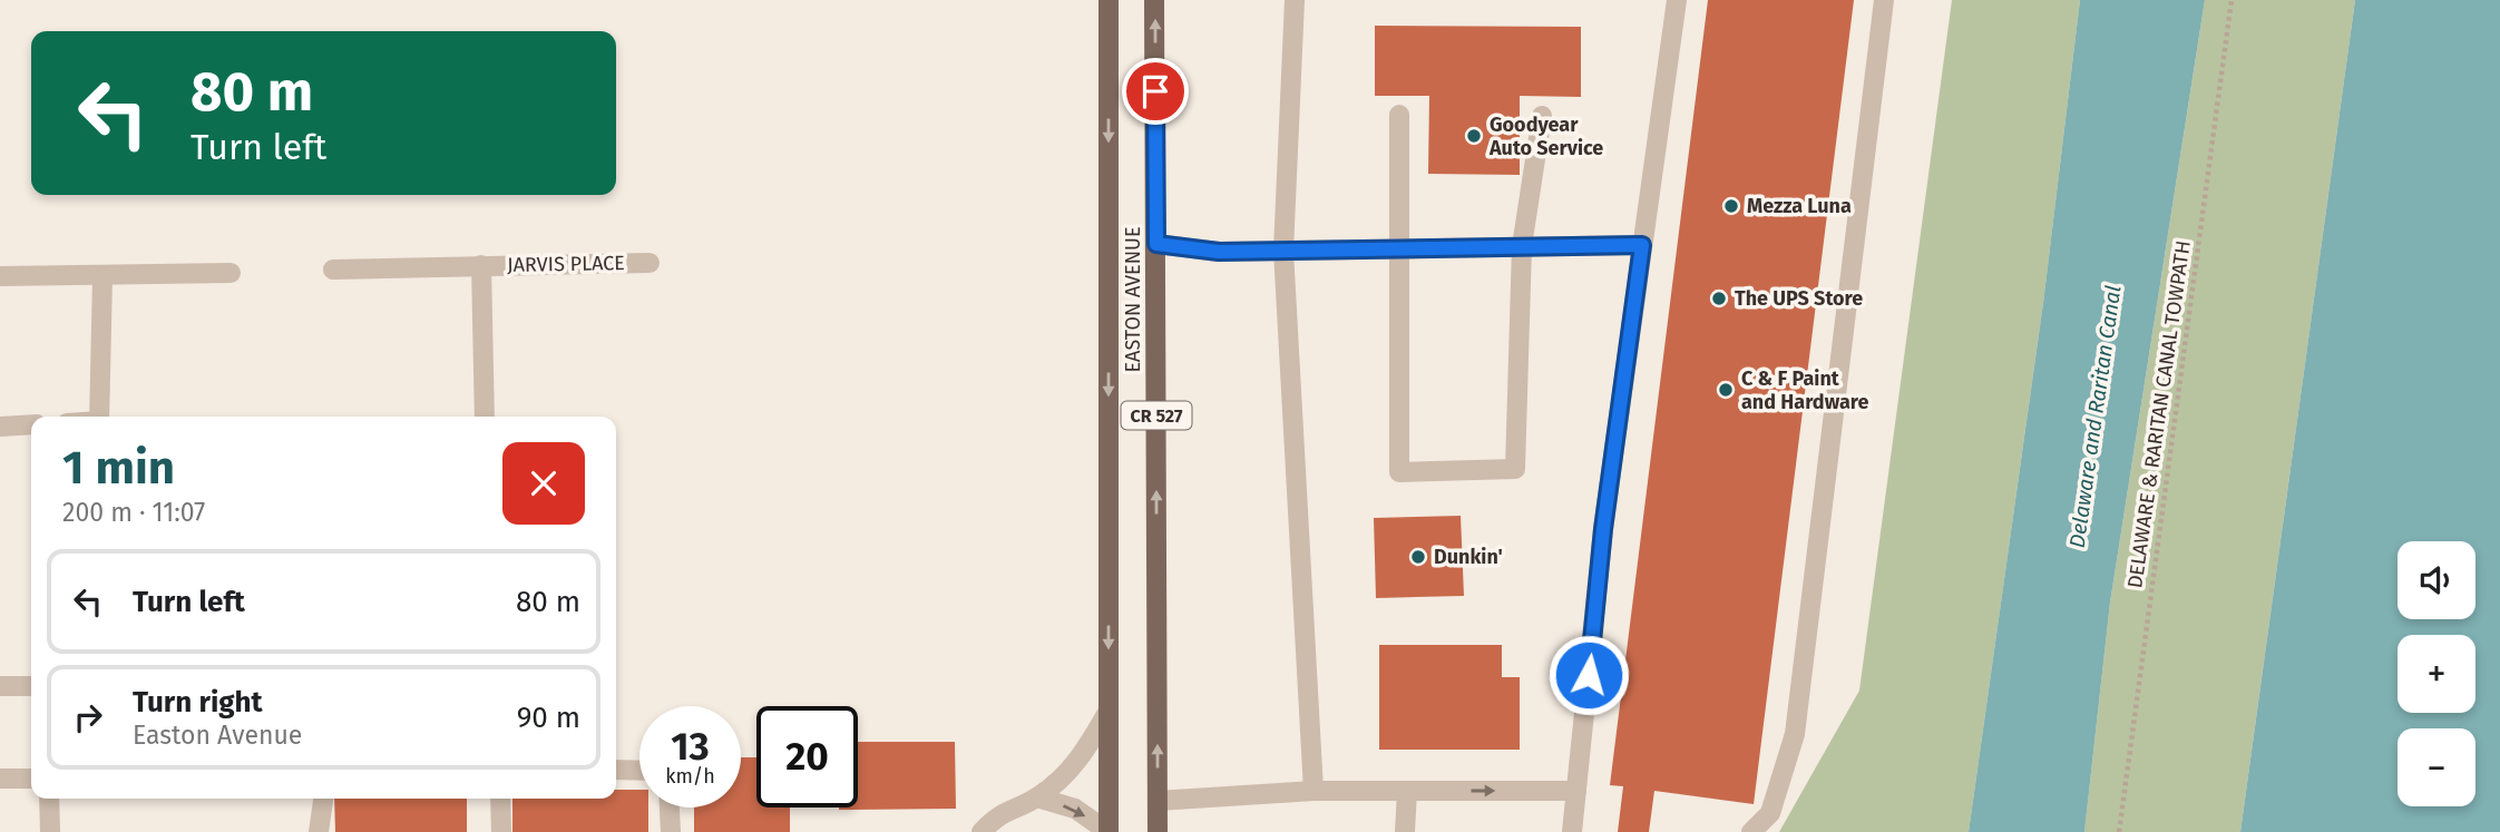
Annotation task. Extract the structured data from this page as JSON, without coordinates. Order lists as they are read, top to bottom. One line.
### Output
{"streets":{"main road":["EASTON AVENUE","CR 527"],"street":["JARVIS PLACE"],"path":["DELAWARE & RARITAN CANAL TOWPATH"]},"water":["Delaware and Raritan Canal"],"places":["Goodyear Auto Service","Mezza Luna","The UPS Store","C & F Paint and Hardware","Dunkin'"],"page":{"turn":["80 m","Turn left"],"heading":["1 min","200 m · 11:07"],"map_buttons":["+","−"],"list":[{"name":"Turn left","value":"80 m"},{"name":"Turn right","note":"Easton Avenue","value":"90 m"}],"speed":"13 km/h","limit":"20"}}
